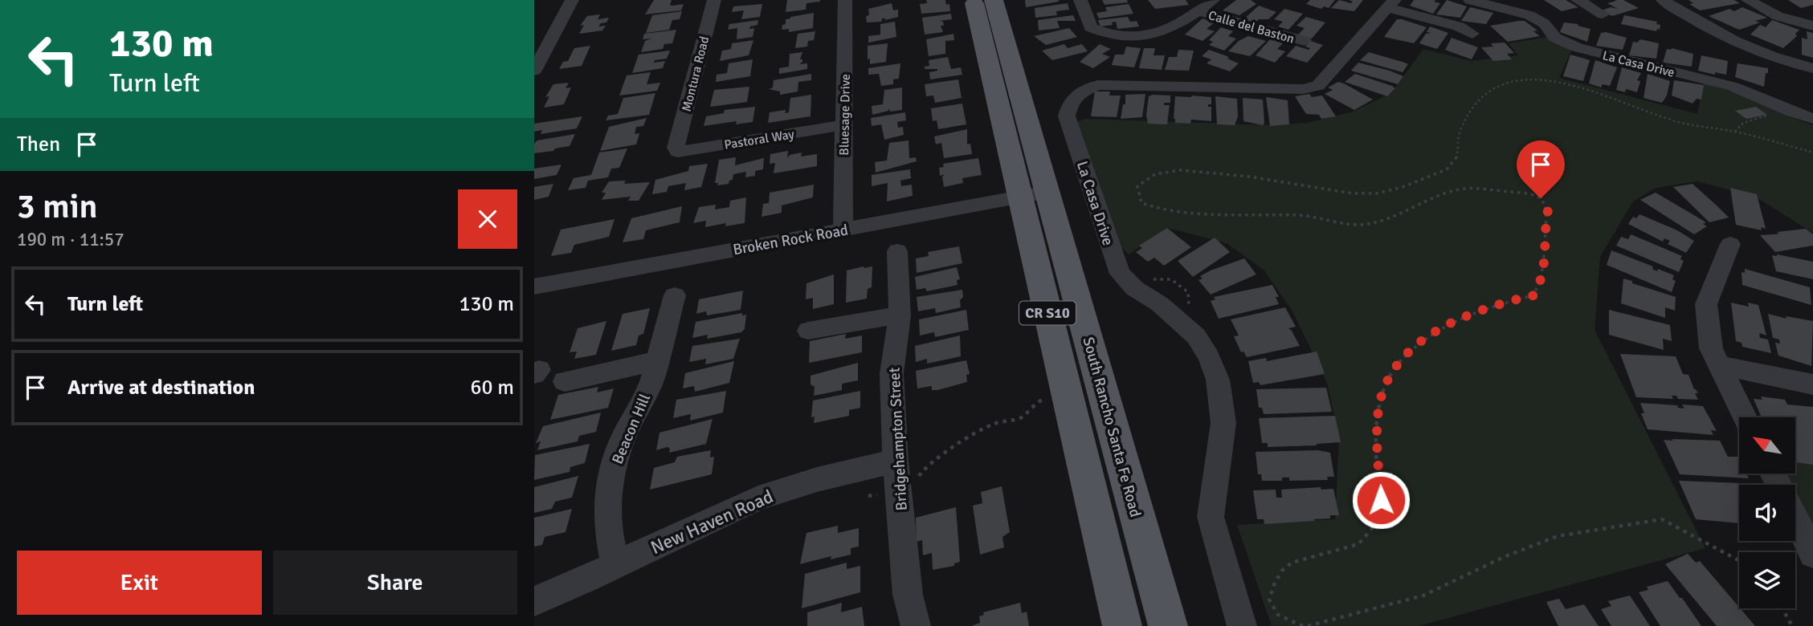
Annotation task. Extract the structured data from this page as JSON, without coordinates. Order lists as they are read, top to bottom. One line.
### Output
{"streets":{"main road":["CR S10","South Rancho Santa Fe Road"],"street":["Calle del Baston","La Casa Drive","Montura Road","Bluesage Drive","Pastoral Way","Broken Rock Road","Beacon Hill","Bridgehampton Street","New Haven Road"]},"crossings":[["Montura Road","Pastoral Way"],["Bluesage Drive","Pastoral Way"],["Bluesage Drive","Broken Rock Road"],["Broken Rock Road","South Rancho Santa Fe Road"],["Beacon Hill","New Haven Road"],["Bridgehampton Street","New Haven Road"]],"north":"top left","page":{"turn":["130 m","Turn left"],"then":"Then","heading":["3 min","190 m · 11:57"],"list":[{"name":"Turn left","value":"130 m"},{"name":"Arrive at destination","value":"60 m"}],"buttons":["Exit","Share"]}}
